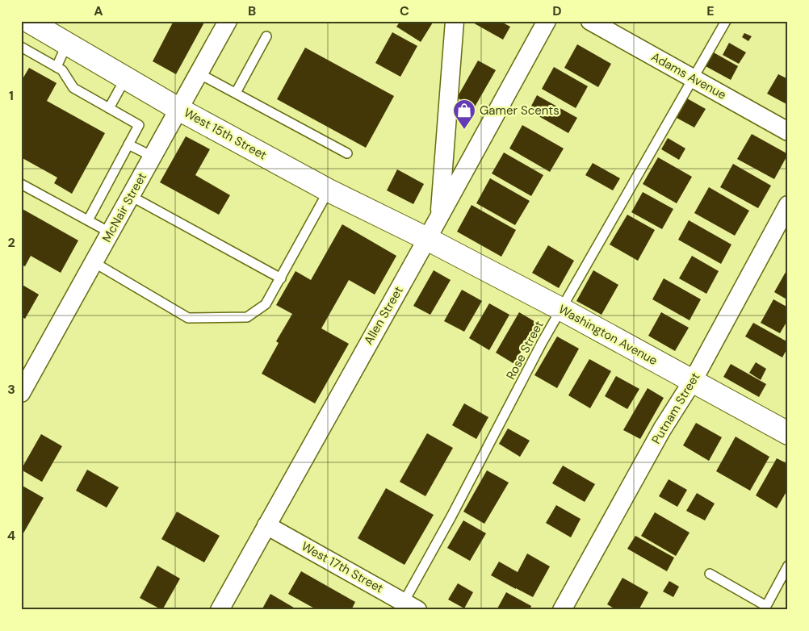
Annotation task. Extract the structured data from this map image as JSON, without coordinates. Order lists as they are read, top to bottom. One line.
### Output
{"streets":{"main road":["West 15th Street","Washington Avenue"],"street":["Adams Avenue","McNair Street","Allen Street","Putnam Street","West 17th Street"],"lane":["Rose Street"]},"crossings":[["Adams Avenue","Rose Street"],["West 15th Street","McNair Street"],["West 15th Street","Allen Street"],["West 15th Street","Washington Avenue"],["Allen Street","Washington Avenue"],["Allen Street","West 17th Street"],["Washington Avenue","Rose Street"],["Washington Avenue","Putnam Street"],["Rose Street","West 17th Street"]],"places":{"shop":["Gamer Scents"]},"grid":{"columns":["A","B","C","D","E"],"rows":["1","2","3","4"]}}
